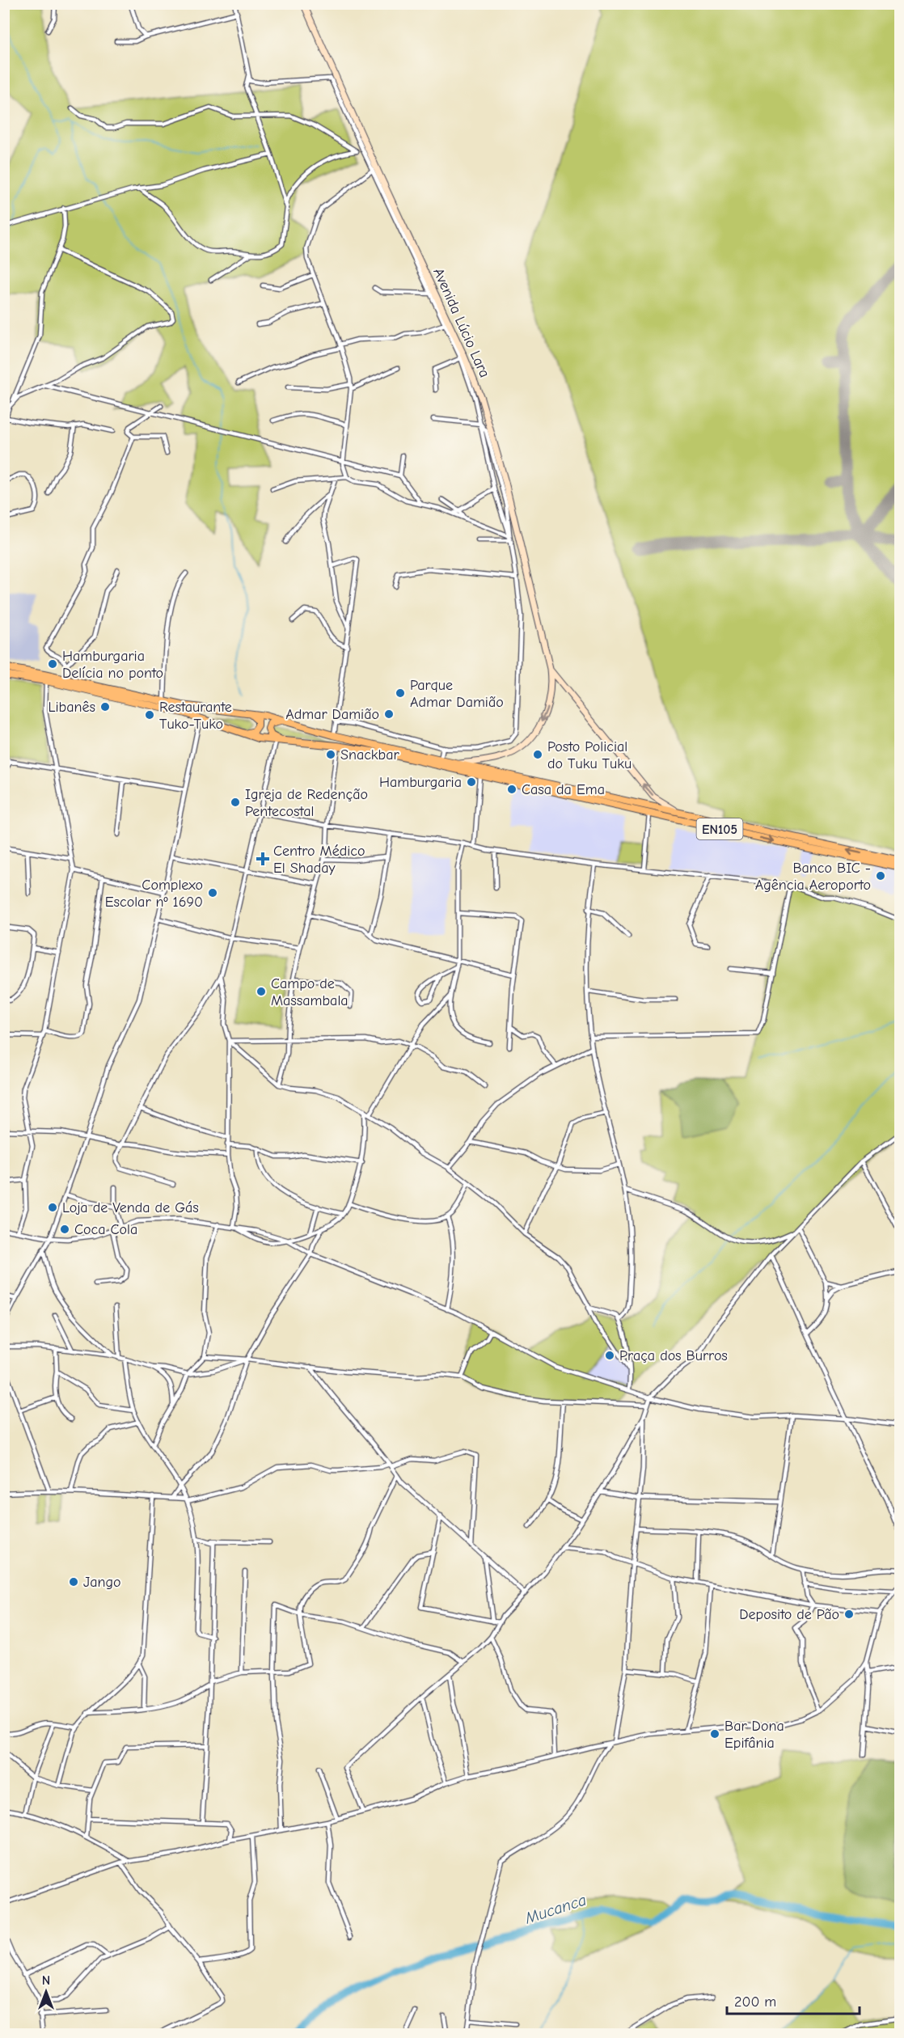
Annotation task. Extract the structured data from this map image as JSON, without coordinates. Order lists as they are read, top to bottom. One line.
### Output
{"streets":{"main road":["Avenida Lúcio Lara","EN105"]},"crossings":[["Avenida Lúcio Lara","EN105"]],"water":["Mucanca"],"places":{"other":["Hamburgaria Delícia no ponto","Parque Admar Damião","Libanês","Admar Damião","Restaurante Tuko-Tuko","Snackbar","Posto Policial do Tuku Tuku","Hamburgaria","Casa da Ema","Igreja de Redenção Pentecostal","Banco BIC - Agência Aeroporto","Complexo Escolar nº 1690","Campo de Massambala","Loja de Venda de Gás","Coca Cola","Praça dos Burros","Jango","Deposito de Pão","Bar Dona Epifânia"],"health":["Centro Médico El Shaday"]},"scale_bar":"200 m","north":"top"}
